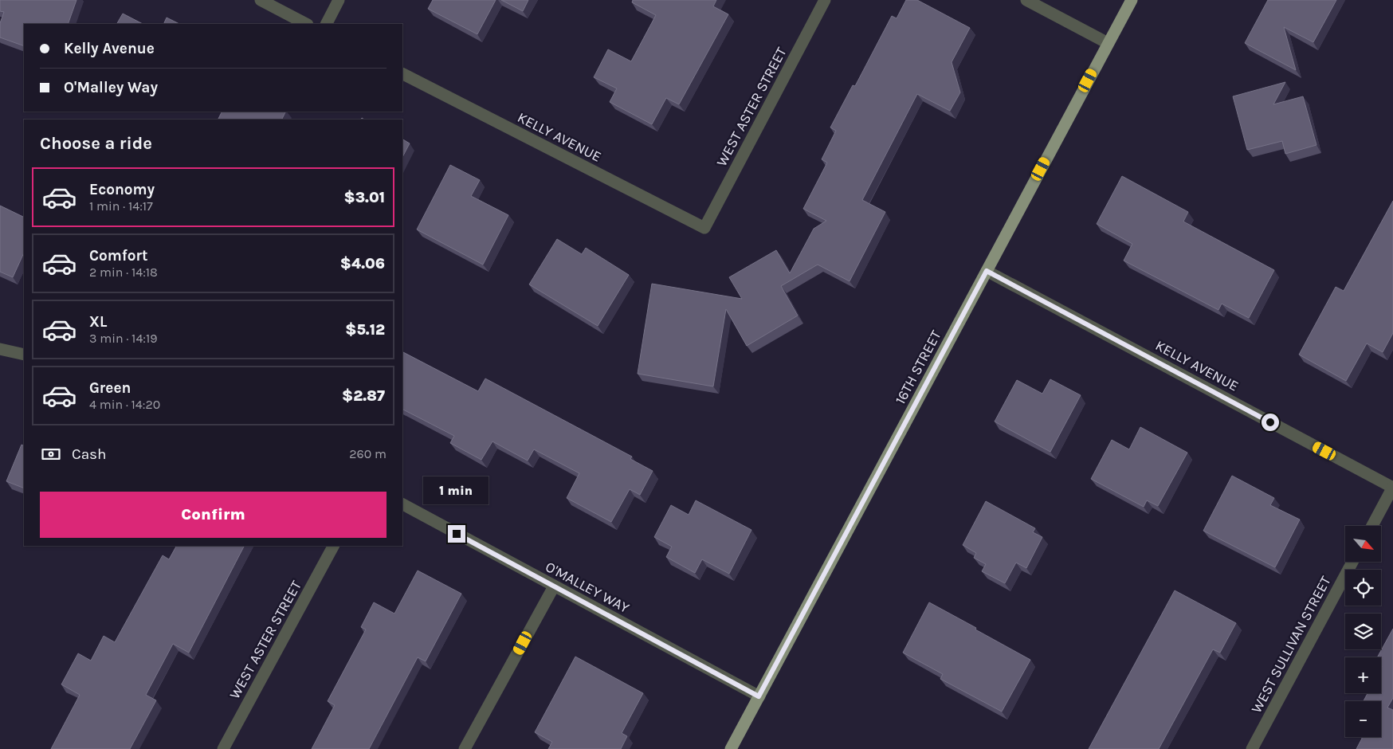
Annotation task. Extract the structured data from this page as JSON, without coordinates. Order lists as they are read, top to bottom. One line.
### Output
{"streets":{"main road":["16TH STREET"],"street":["WEST ASTER STREET","KELLY AVENUE","O'MALLEY WAY","WEST SULLIVAN STREET"]},"crossings":[["WEST ASTER STREET","KELLY AVENUE"],["KELLY AVENUE","16TH STREET"],["16TH STREET","O'MALLEY WAY"]],"north":"bottom right","page":{"banner":["Kelly Avenue","O'Malley Way"],"heading":"Choose a ride","list":[{"name":"Economy","note":"1 min · 14:17","value":"$3.01"},{"name":"Comfort","note":"2 min · 14:18","value":"$4.06"},{"name":"XL","note":"3 min · 14:19","value":"$5.12"},{"name":"Green","note":"4 min · 14:20","value":"$2.87"}],"pay":["Cash","260 m"],"bubble":"1 min","buttons":"Confirm","map_buttons":["+","−"]}}
